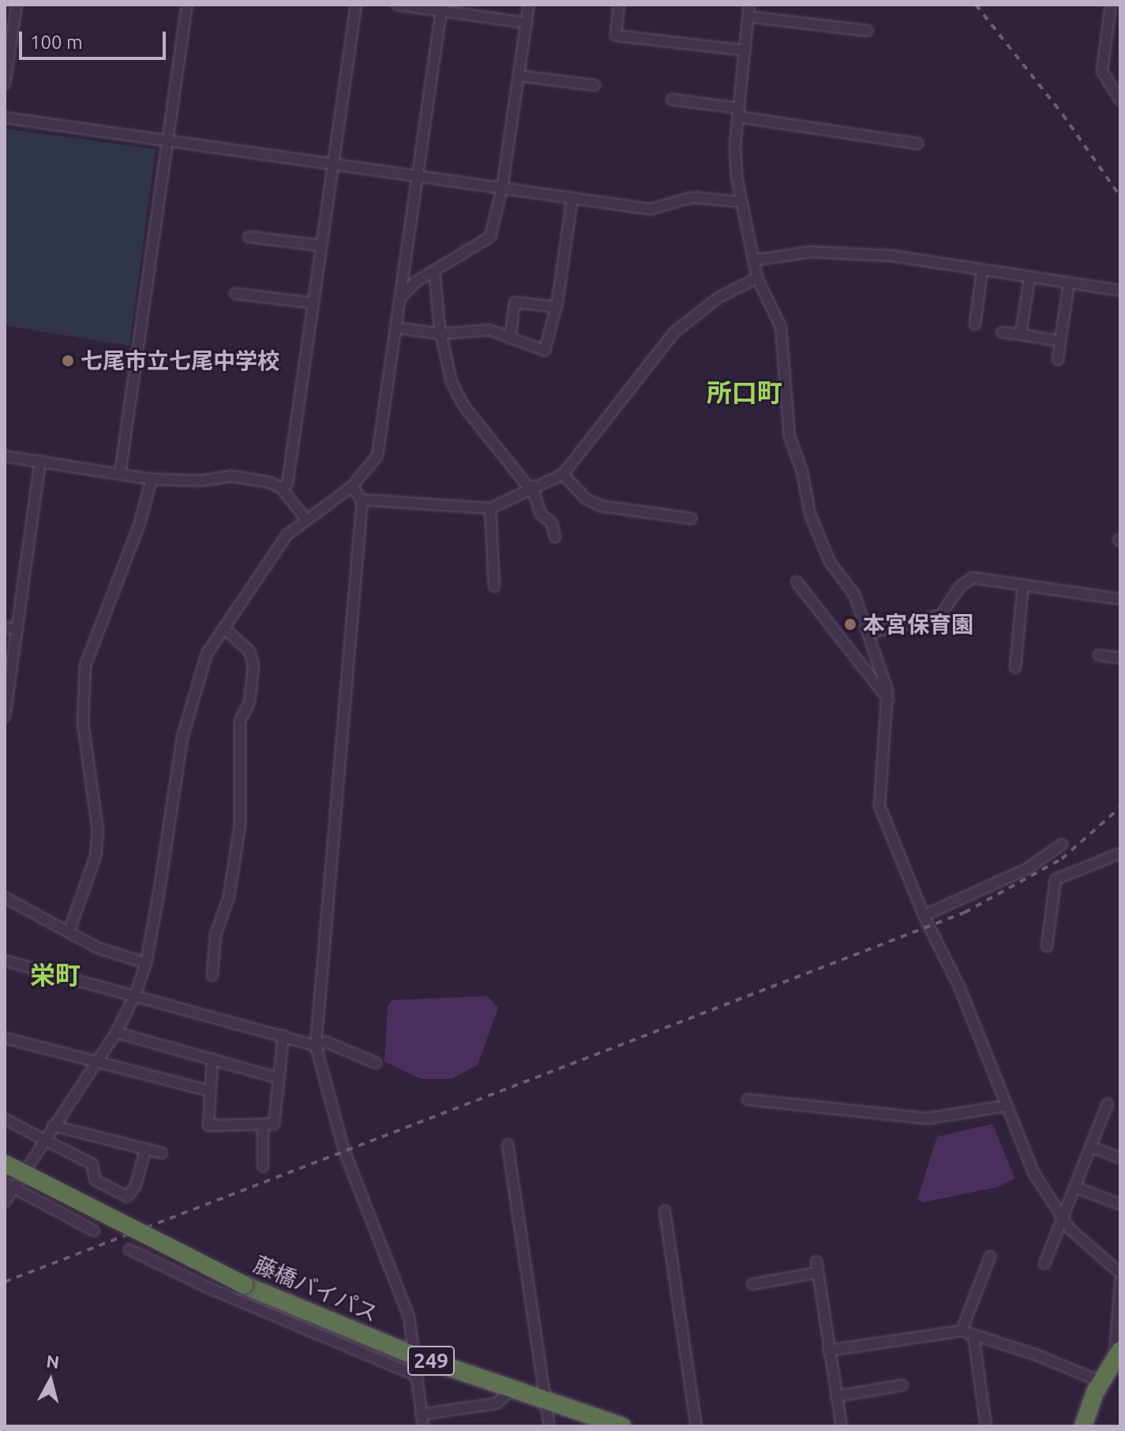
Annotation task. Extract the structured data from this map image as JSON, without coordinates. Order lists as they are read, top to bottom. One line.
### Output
{"streets":{"highway":["藤橋バイパス","249"]},"districts":["所口町","栄町"],"places":["七尾市立七尾中学校","本宮保育園"],"scale_bar":"100 m","north":"top"}
